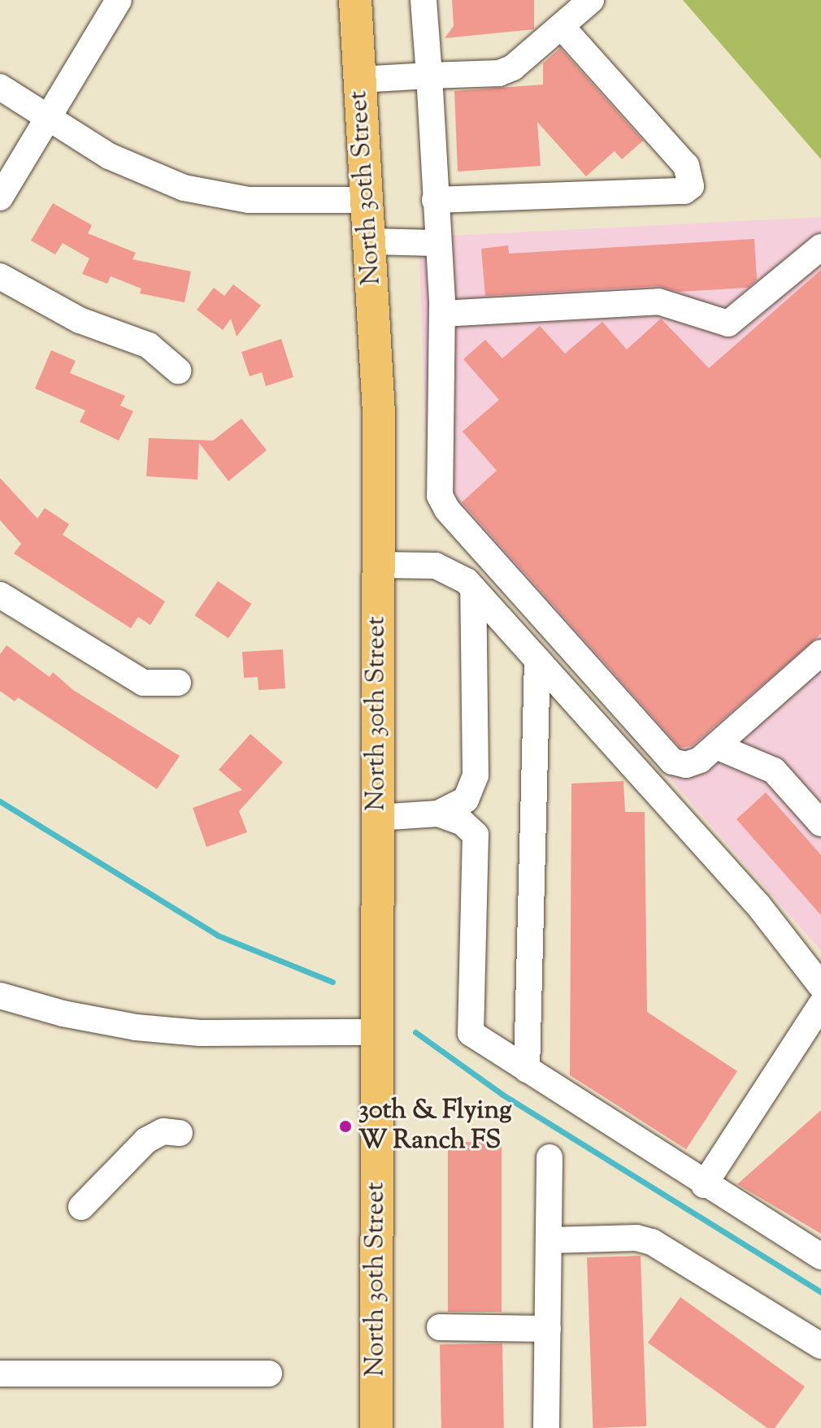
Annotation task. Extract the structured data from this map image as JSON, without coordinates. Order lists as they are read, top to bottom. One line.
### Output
{"streets":{"main road":["North 30th Street"]},"places":["30th & Flying W Ranch FS"]}
